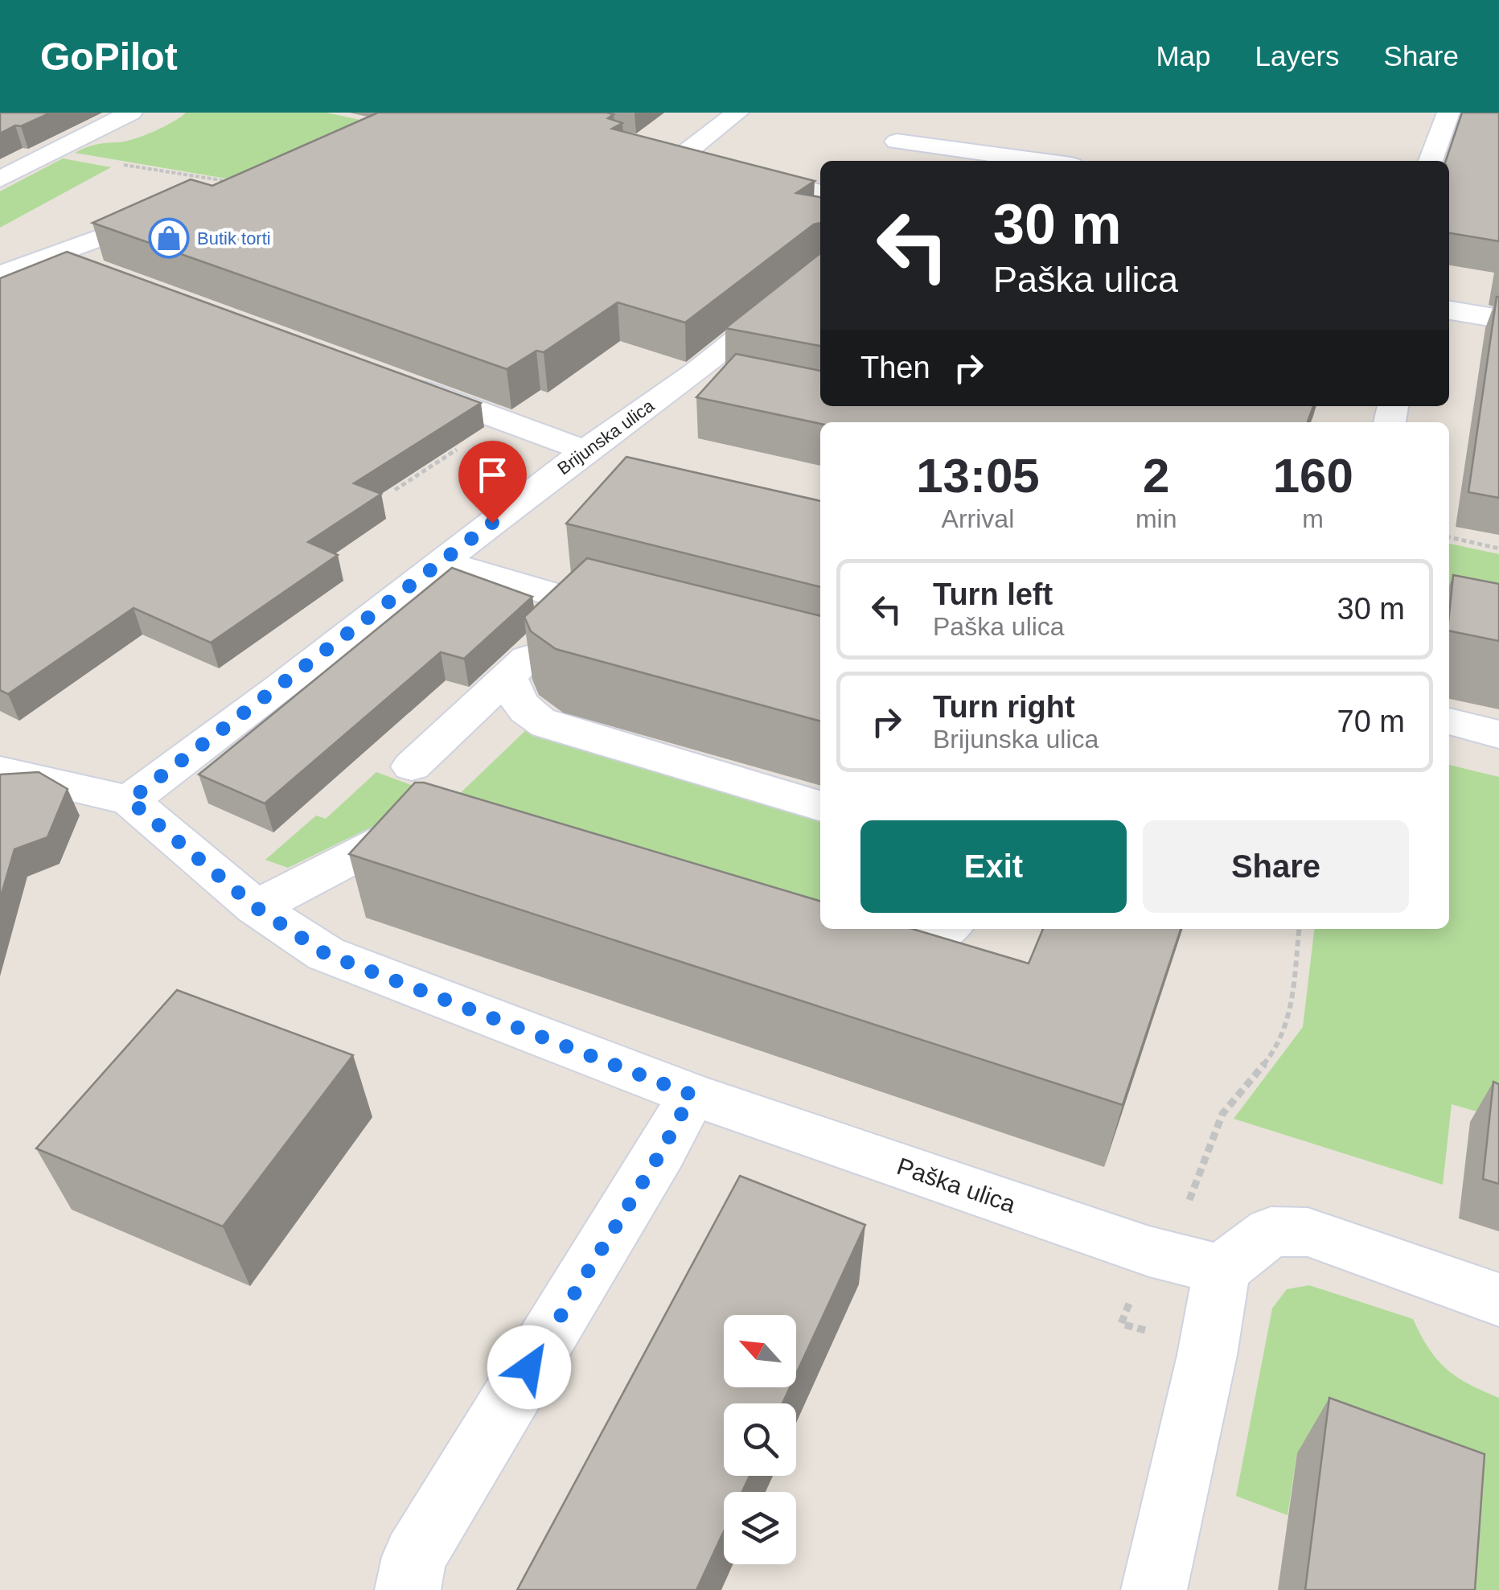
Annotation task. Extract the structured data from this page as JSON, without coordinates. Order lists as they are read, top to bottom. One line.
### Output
{"streets":{"street":["Brijunska ulica","Paška ulica"]},"crossings":[["Brijunska ulica","Paška ulica"]],"places":{"shop":["Butik torti"]},"north":"top left","page":{"header":"GoPilot","nav":["Map","Layers","Share"],"turn":["30 m","Paška ulica"],"then":"Then","eta":["13:05","Arrival","2","min","160","m"],"list":[{"name":"Turn left","note":"Paška ulica","value":"30 m"},{"name":"Turn right","note":"Brijunska ulica","value":"70 m"}],"buttons":["Exit","Share"]}}
